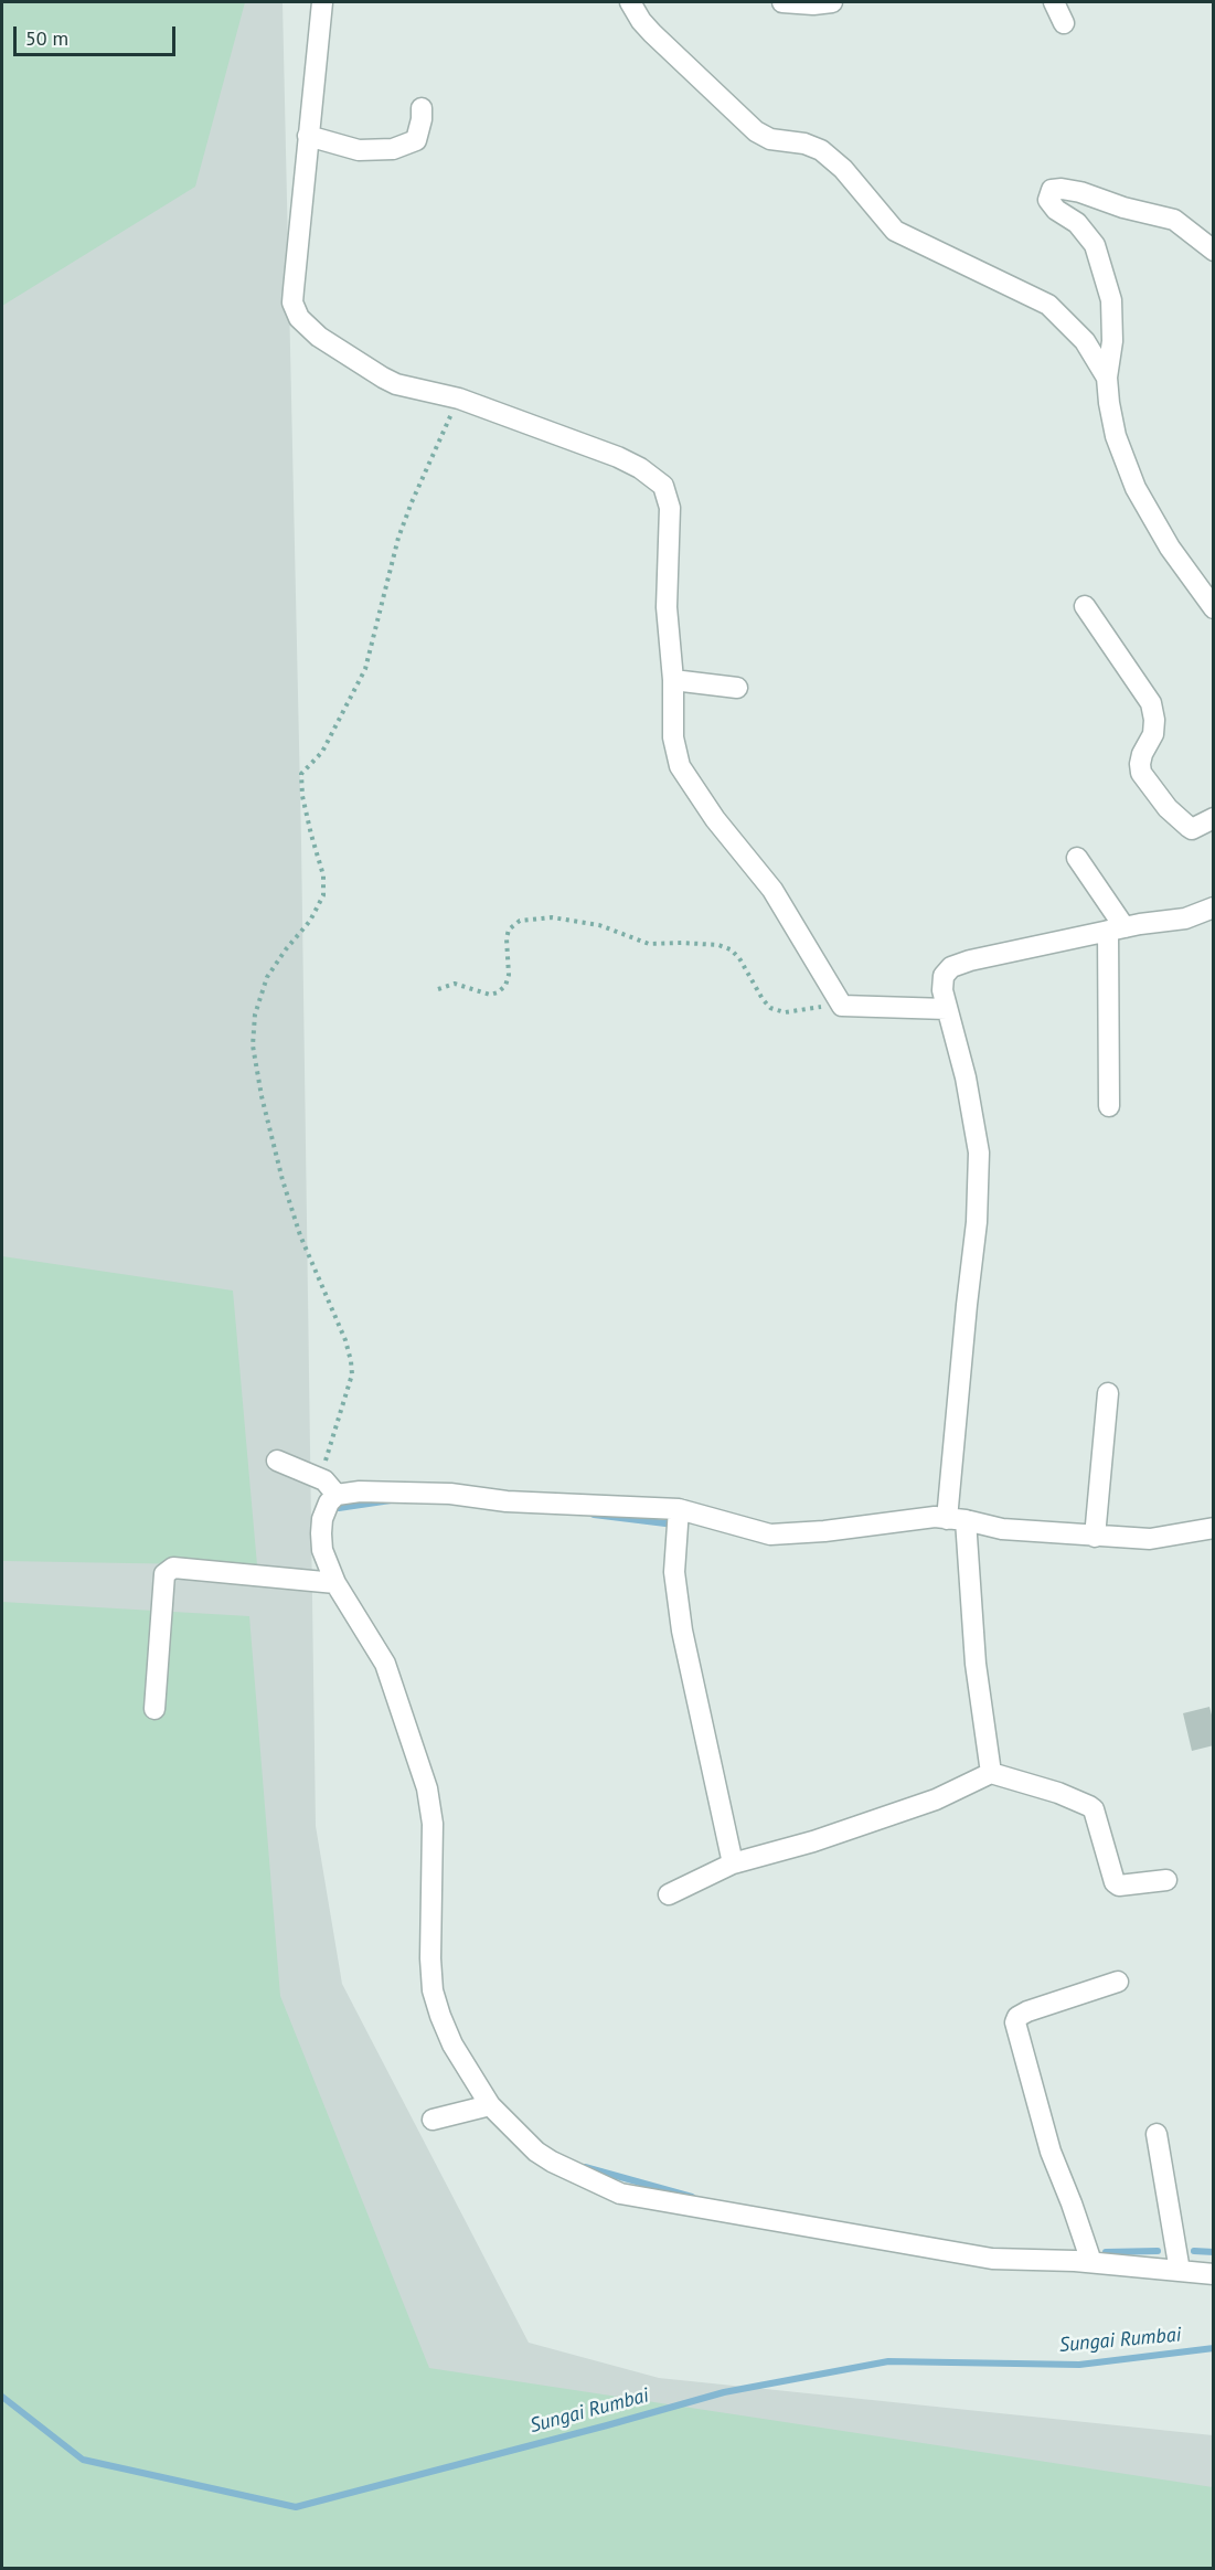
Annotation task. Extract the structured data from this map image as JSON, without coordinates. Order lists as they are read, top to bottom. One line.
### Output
{"water":["Sungai Rumbai"],"scale_bar":"50 m"}
